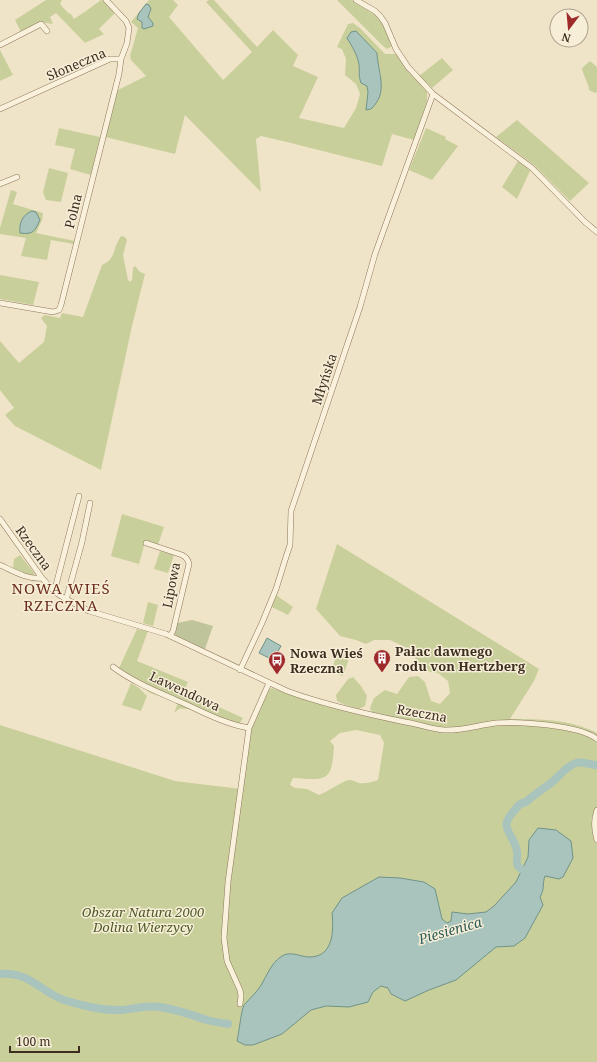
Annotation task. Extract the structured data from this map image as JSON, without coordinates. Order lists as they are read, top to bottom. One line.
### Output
{"streets":{"street":["Słoneczna","Polna","Młyńska","Rzeczna","Lipowa","Lawendowa"]},"crossings":[["Słoneczna","Polna"],["Młyńska","Rzeczna"],["Rzeczna","Lipowa"]],"districts":["NOWA WIEŚ RZECZNA"],"water":["Piesienica"],"parks":["Obszar Natura 2000 Dolina Wierzycy"],"places":{"building":["Pałac dawnego rodu von Hertzberg"],"bus stop":["Nowa Wieś Rzeczna"]},"scale_bar":"100 m","north":"bottom"}
